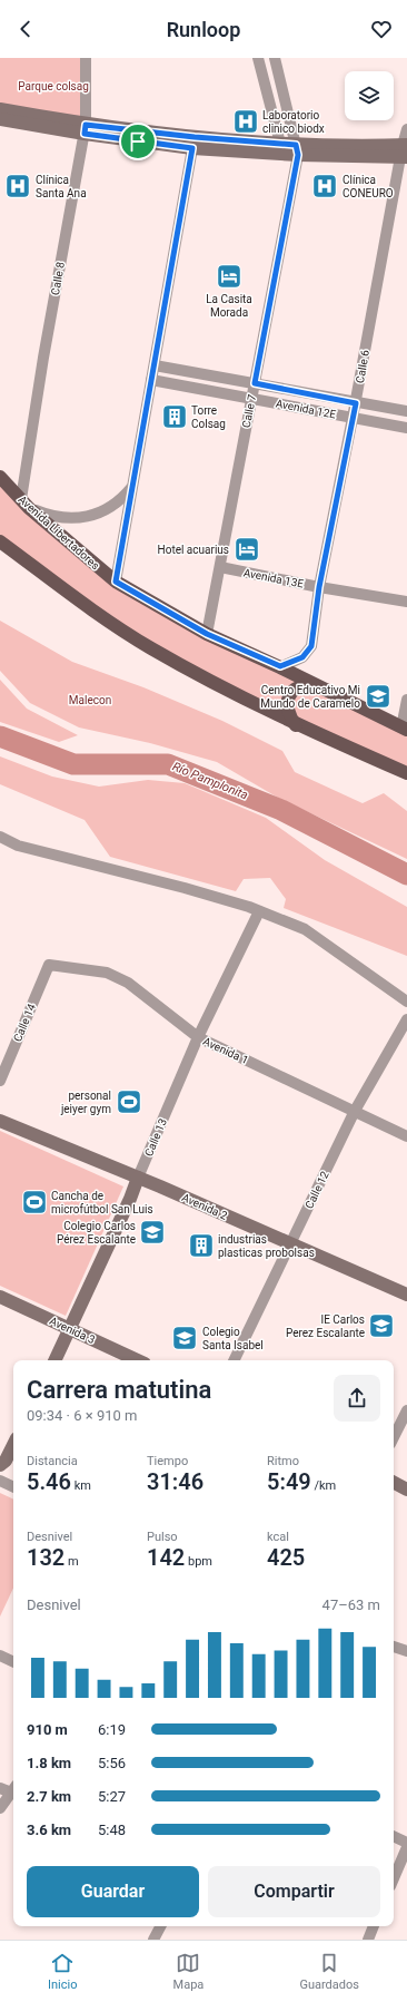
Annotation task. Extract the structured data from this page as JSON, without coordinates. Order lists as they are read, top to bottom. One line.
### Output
{"streets":{"main road":["Avenida Libertadores"],"street":["Calle 8","Calle 6","Avenida 12E","Calle 7","Avenida 13E","Calle 14","Avenida 1","Calle 13","Calle 12","Avenida 2","Avenida 3"]},"crossings":[["Calle 8","Avenida Libertadores"],["Calle 6","Avenida 12E"],["Calle 6","Avenida Libertadores"],["Calle 6","Avenida 13E"],["Avenida 12E","Calle 7"],["Calle 7","Avenida Libertadores"],["Calle 7","Avenida 13E"],["Calle 14","Avenida 1"],["Avenida 1","Calle 13"],["Avenida 1","Calle 12"],["Calle 13","Avenida 2"],["Calle 13","Avenida 3"],["Calle 12","Avenida 2"]],"water":["Río Pamplonita"],"parks":["Parque colsag","Malecon"],"places":{"hospital":["Laboratorio clinico biodx","Clínica Santa Ana","Clínica CONEURO"],"hotel":["La Casita Morada","Hotel acuarius"],"building":["Torre Colsag","industrias plasticas probolsas"],"school or university":["Centro Educativo Mi Mundo de Caramelo","Colegio Carlos Pérez Escalante","IE Carlos Perez Escalante","Colegio Santa Isabel"],"sports":["personal jeiyer gym","Cancha de microfútbol San Luis"]},"page":{"header":"Runloop","heading":["Carrera matutina","09:34 · 6 × 910 m"],"stats":[["Distancia","5.46 km"],["Tiempo","31:46"],["Ritmo","5:49 /km"],["Desnivel","132 m"],["Pulso","142 bpm"],["kcal","425"]],"chart":["Desnivel","47–63 m"],"list":[{"name":"910 m","note":"6:19"},{"name":"1.8 km","note":"5:56"},{"name":"2.7 km","note":"5:27"},{"name":"3.6 km","note":"5:48"}],"buttons":["Guardar","Compartir"],"tabs":["Inicio","Mapa","Guardados"]}}
